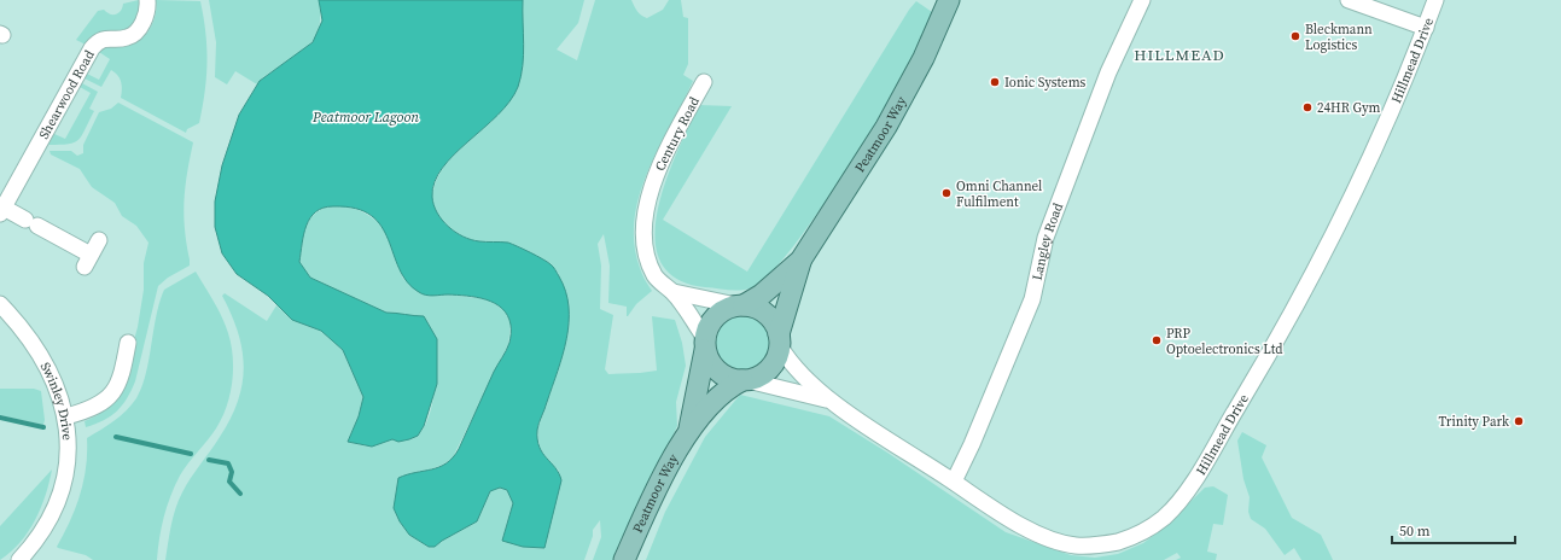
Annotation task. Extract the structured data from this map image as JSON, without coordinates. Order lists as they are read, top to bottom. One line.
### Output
{"streets":{"main road":["Peatmoor Way"],"street":["Hillmead Drive","Shearwood Road","Century Road","Langley Road","Swinley Drive"]},"crossings":[["Hillmead Drive","Century Road"],["Hillmead Drive","Peatmoor Way"],["Hillmead Drive","Langley Road"],["Century Road","Peatmoor Way"]],"districts":["HILLMEAD"],"water":["Peatmoor Lagoon"],"places":["Bleckmann Logistics","Ionic Systems","24HR Gym","Omni Channel Fulfilment","PRP Optoelectronics Ltd","Trinity Park"],"scale_bar":"50 m"}
